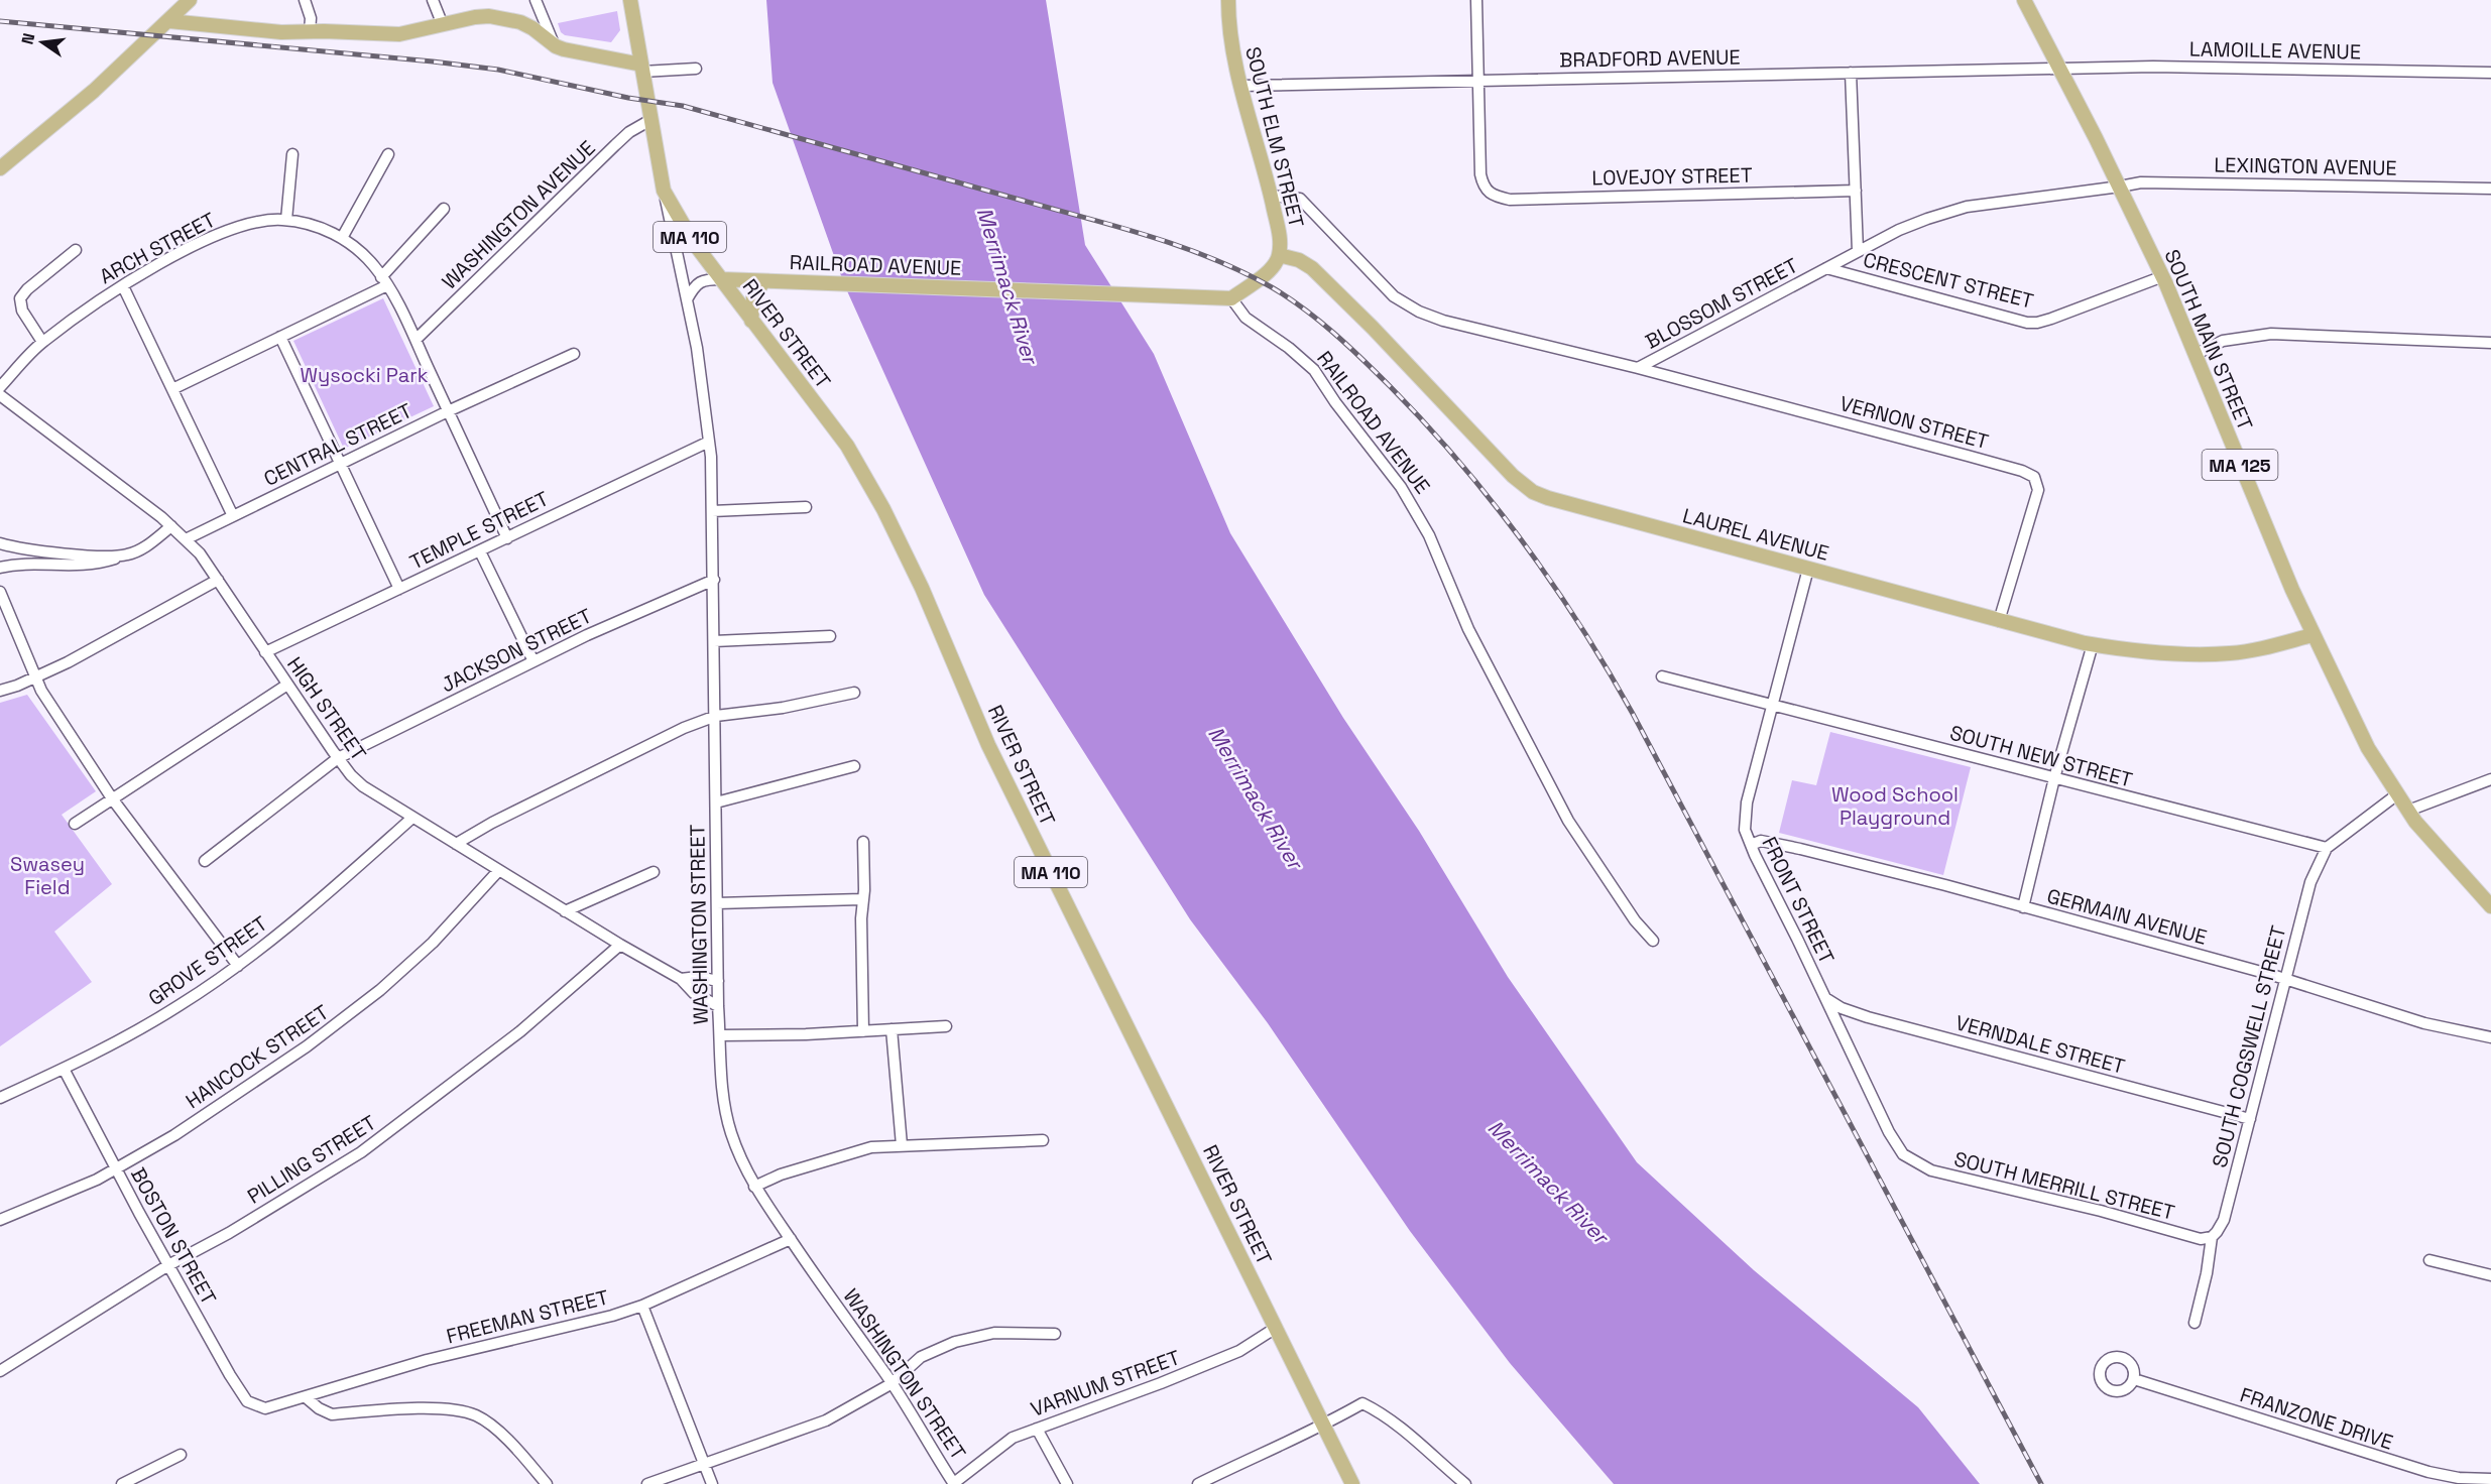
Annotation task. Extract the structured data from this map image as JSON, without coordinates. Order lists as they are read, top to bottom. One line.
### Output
{"streets":{"main road":["SOUTH ELM STREET","MA 110","RAILROAD AVENUE","RIVER STREET","SOUTH MAIN STREET","MA 125","LAUREL AVENUE","WASHINGTON STREET"],"street":["LAMOILLE AVENUE","BRADFORD AVENUE","LEXINGTON AVENUE","LOVEJOY STREET","WASHINGTON AVENUE","ARCH STREET","CRESCENT STREET","BLOSSOM STREET","VERNON STREET","CENTRAL STREET","TEMPLE STREET","JACKSON STREET","HIGH STREET","SOUTH NEW STREET","FRONT STREET","GERMAIN AVENUE","GROVE STREET","VERNDALE STREET","SOUTH COGSWELL STREET","HANCOCK STREET","PILLING STREET","SOUTH MERRILL STREET","BOSTON STREET","FREEMAN STREET","VARNUM STREET","FRANZONE DRIVE"]},"crossings":[["LAMOILLE AVENUE","BRADFORD AVENUE"],["LAMOILLE AVENUE","SOUTH MAIN STREET"],["BRADFORD AVENUE","SOUTH ELM STREET"],["BRADFORD AVENUE","LOVEJOY STREET"],["BRADFORD AVENUE","SOUTH MAIN STREET"],["SOUTH ELM STREET","RAILROAD AVENUE"],["SOUTH ELM STREET","BLOSSOM STREET"],["SOUTH ELM STREET","LAUREL AVENUE"],["LEXINGTON AVENUE","BLOSSOM STREET"],["LEXINGTON AVENUE","SOUTH MAIN STREET"],["WASHINGTON AVENUE","ARCH STREET"],["WASHINGTON AVENUE","WASHINGTON STREET"],["ARCH STREET","CENTRAL STREET"],["ARCH STREET","TEMPLE STREET"],["RAILROAD AVENUE","RIVER STREET"],["RAILROAD AVENUE","WASHINGTON STREET"],["CRESCENT STREET","BLOSSOM STREET"],["CRESCENT STREET","SOUTH MAIN STREET"],["BLOSSOM STREET","SOUTH MAIN STREET"],["BLOSSOM STREET","VERNON STREET"],["RIVER STREET","WASHINGTON STREET"],["RIVER STREET","VARNUM STREET"],["SOUTH MAIN STREET","LAUREL AVENUE"],["VERNON STREET","LAUREL AVENUE"],["CENTRAL STREET","HIGH STREET"],["TEMPLE STREET","HIGH STREET"],["TEMPLE STREET","WASHINGTON STREET"],["LAUREL AVENUE","FRONT STREET"],["JACKSON STREET","HIGH STREET"],["JACKSON STREET","WASHINGTON STREET"],["HIGH STREET","WASHINGTON STREET"],["HIGH STREET","GROVE STREET"],["HIGH STREET","HANCOCK STREET"],["HIGH STREET","PILLING STREET"],["SOUTH NEW STREET","FRONT STREET"],["SOUTH NEW STREET","SOUTH COGSWELL STREET"],["FRONT STREET","GERMAIN AVENUE"],["FRONT STREET","VERNDALE STREET"],["FRONT STREET","SOUTH MERRILL STREET"],["GERMAIN AVENUE","SOUTH COGSWELL STREET"],["WASHINGTON STREET","FREEMAN STREET"],["WASHINGTON STREET","VARNUM STREET"],["GROVE STREET","BOSTON STREET"],["VERNDALE STREET","SOUTH COGSWELL STREET"],["SOUTH COGSWELL STREET","SOUTH MERRILL STREET"],["HANCOCK STREET","BOSTON STREET"],["PILLING STREET","BOSTON STREET"],["BOSTON STREET","FREEMAN STREET"]],"water":["Merrimack River"],"parks":["Wysocki Park","Wood School Playground","Swasey Field"],"north":"left"}
